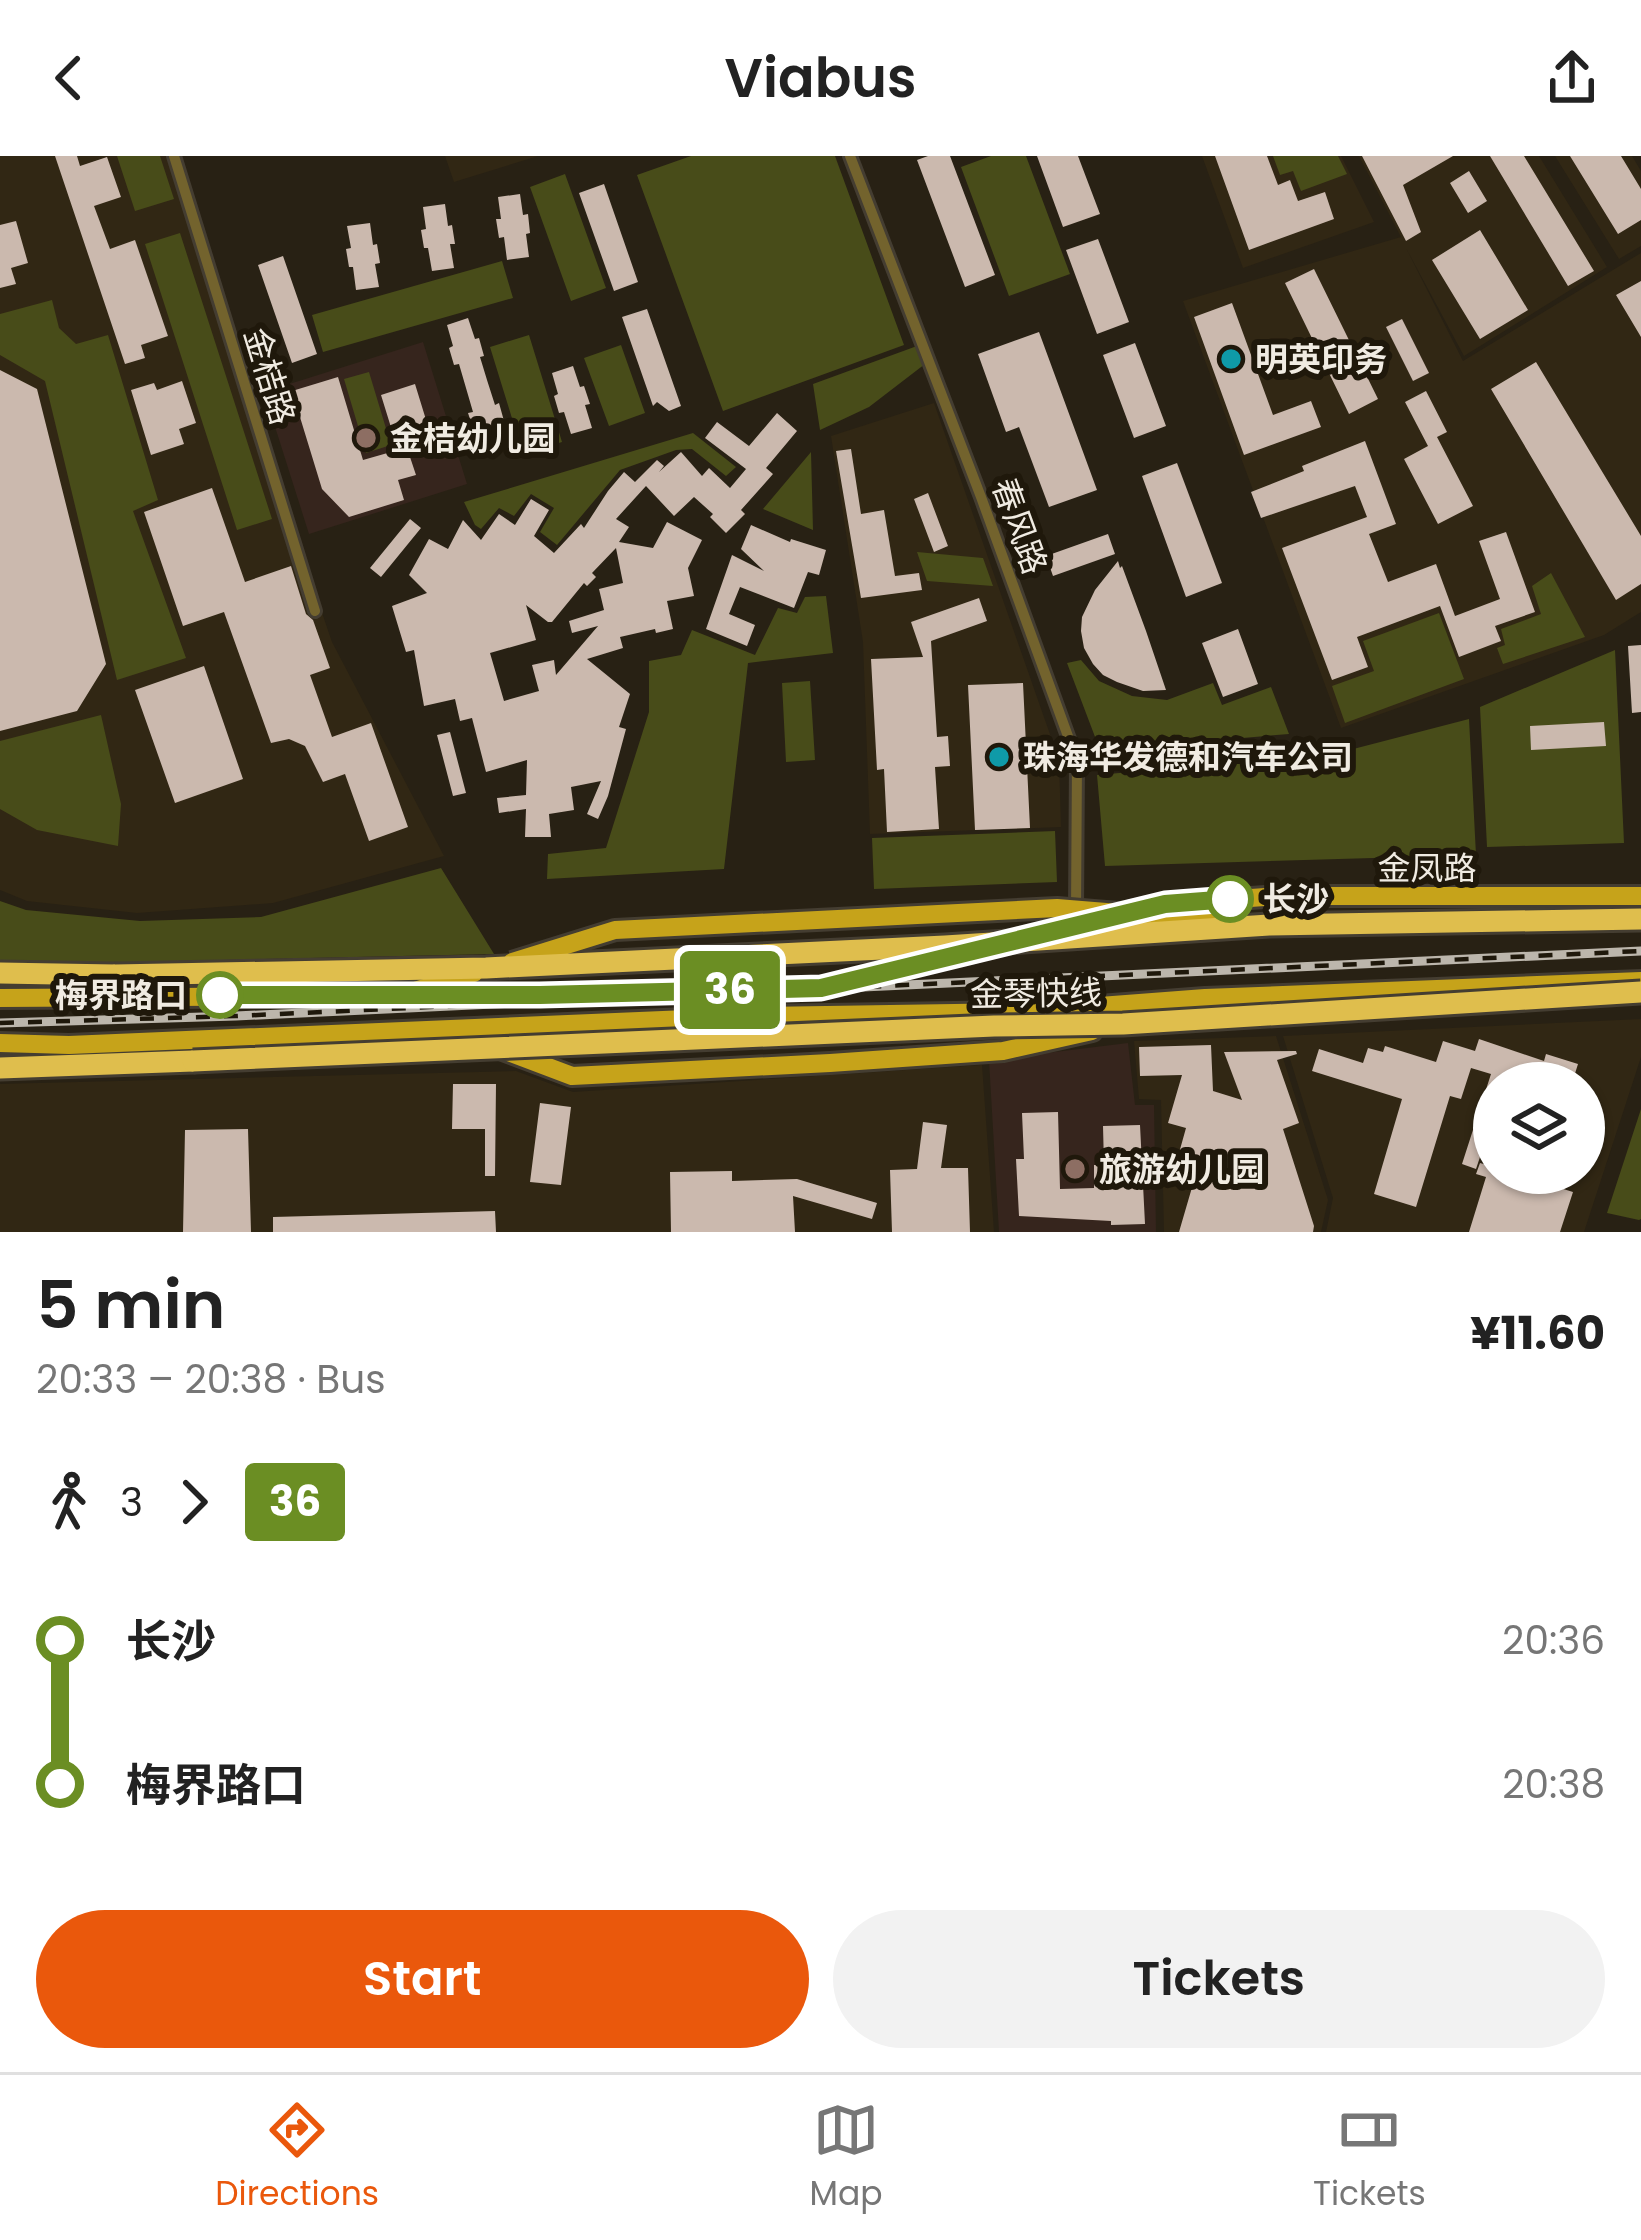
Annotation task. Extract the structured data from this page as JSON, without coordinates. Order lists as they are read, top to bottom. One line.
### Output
{"streets":{"highway":["金琴快线"],"main road":["金凤路"],"street":["金桔路","春风路"]},"crossings":[["春风路","金凤路"]],"places":["明英印务","金桔幼儿园","珠海华发德和汽车公司","长沙","梅界路口","旅游幼儿园"],"lines":["bus line 36"],"page":{"header":"Viabus","on_map":"36","heading":["5 min","20:33 – 20:38 · Bus","¥11.60"],"legs":["3","36"],"list":[{"name":"长沙","value":"20:36"},{"name":"梅界路口","value":"20:38"}],"buttons":["Start","Tickets"],"tabs":["Directions","Map","Tickets"]}}
